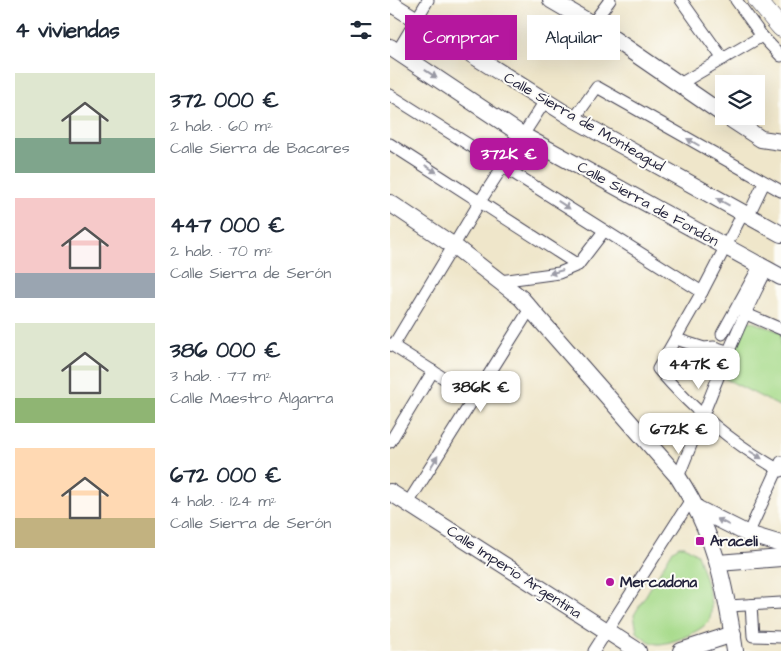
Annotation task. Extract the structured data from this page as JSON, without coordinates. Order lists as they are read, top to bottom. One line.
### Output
{"streets":{"street":["Calle Sierra de Monteagud","Calle Sierra de Fondón","Calle Imperio Argentina"]},"places":{"transit":["Araceli"],"other":["Mercadona"]},"page":{"heading":"4 viviendas","chip":["Comprar","Alquilar"],"list":[{"name":"372 000 €","note":"2 hab. · 60 m² · Calle Sierra de Bacares"},{"name":"447 000 €","note":"2 hab. · 70 m² · Calle Sierra de Serón"},{"name":"386 000 €","note":"3 hab. · 77 m² · Calle Maestro Algarra"},{"name":"672 000 €","note":"4 hab. · 124 m² · Calle Sierra de Serón"}],"price":["372K €","447K €","386K €","672K €"]}}
